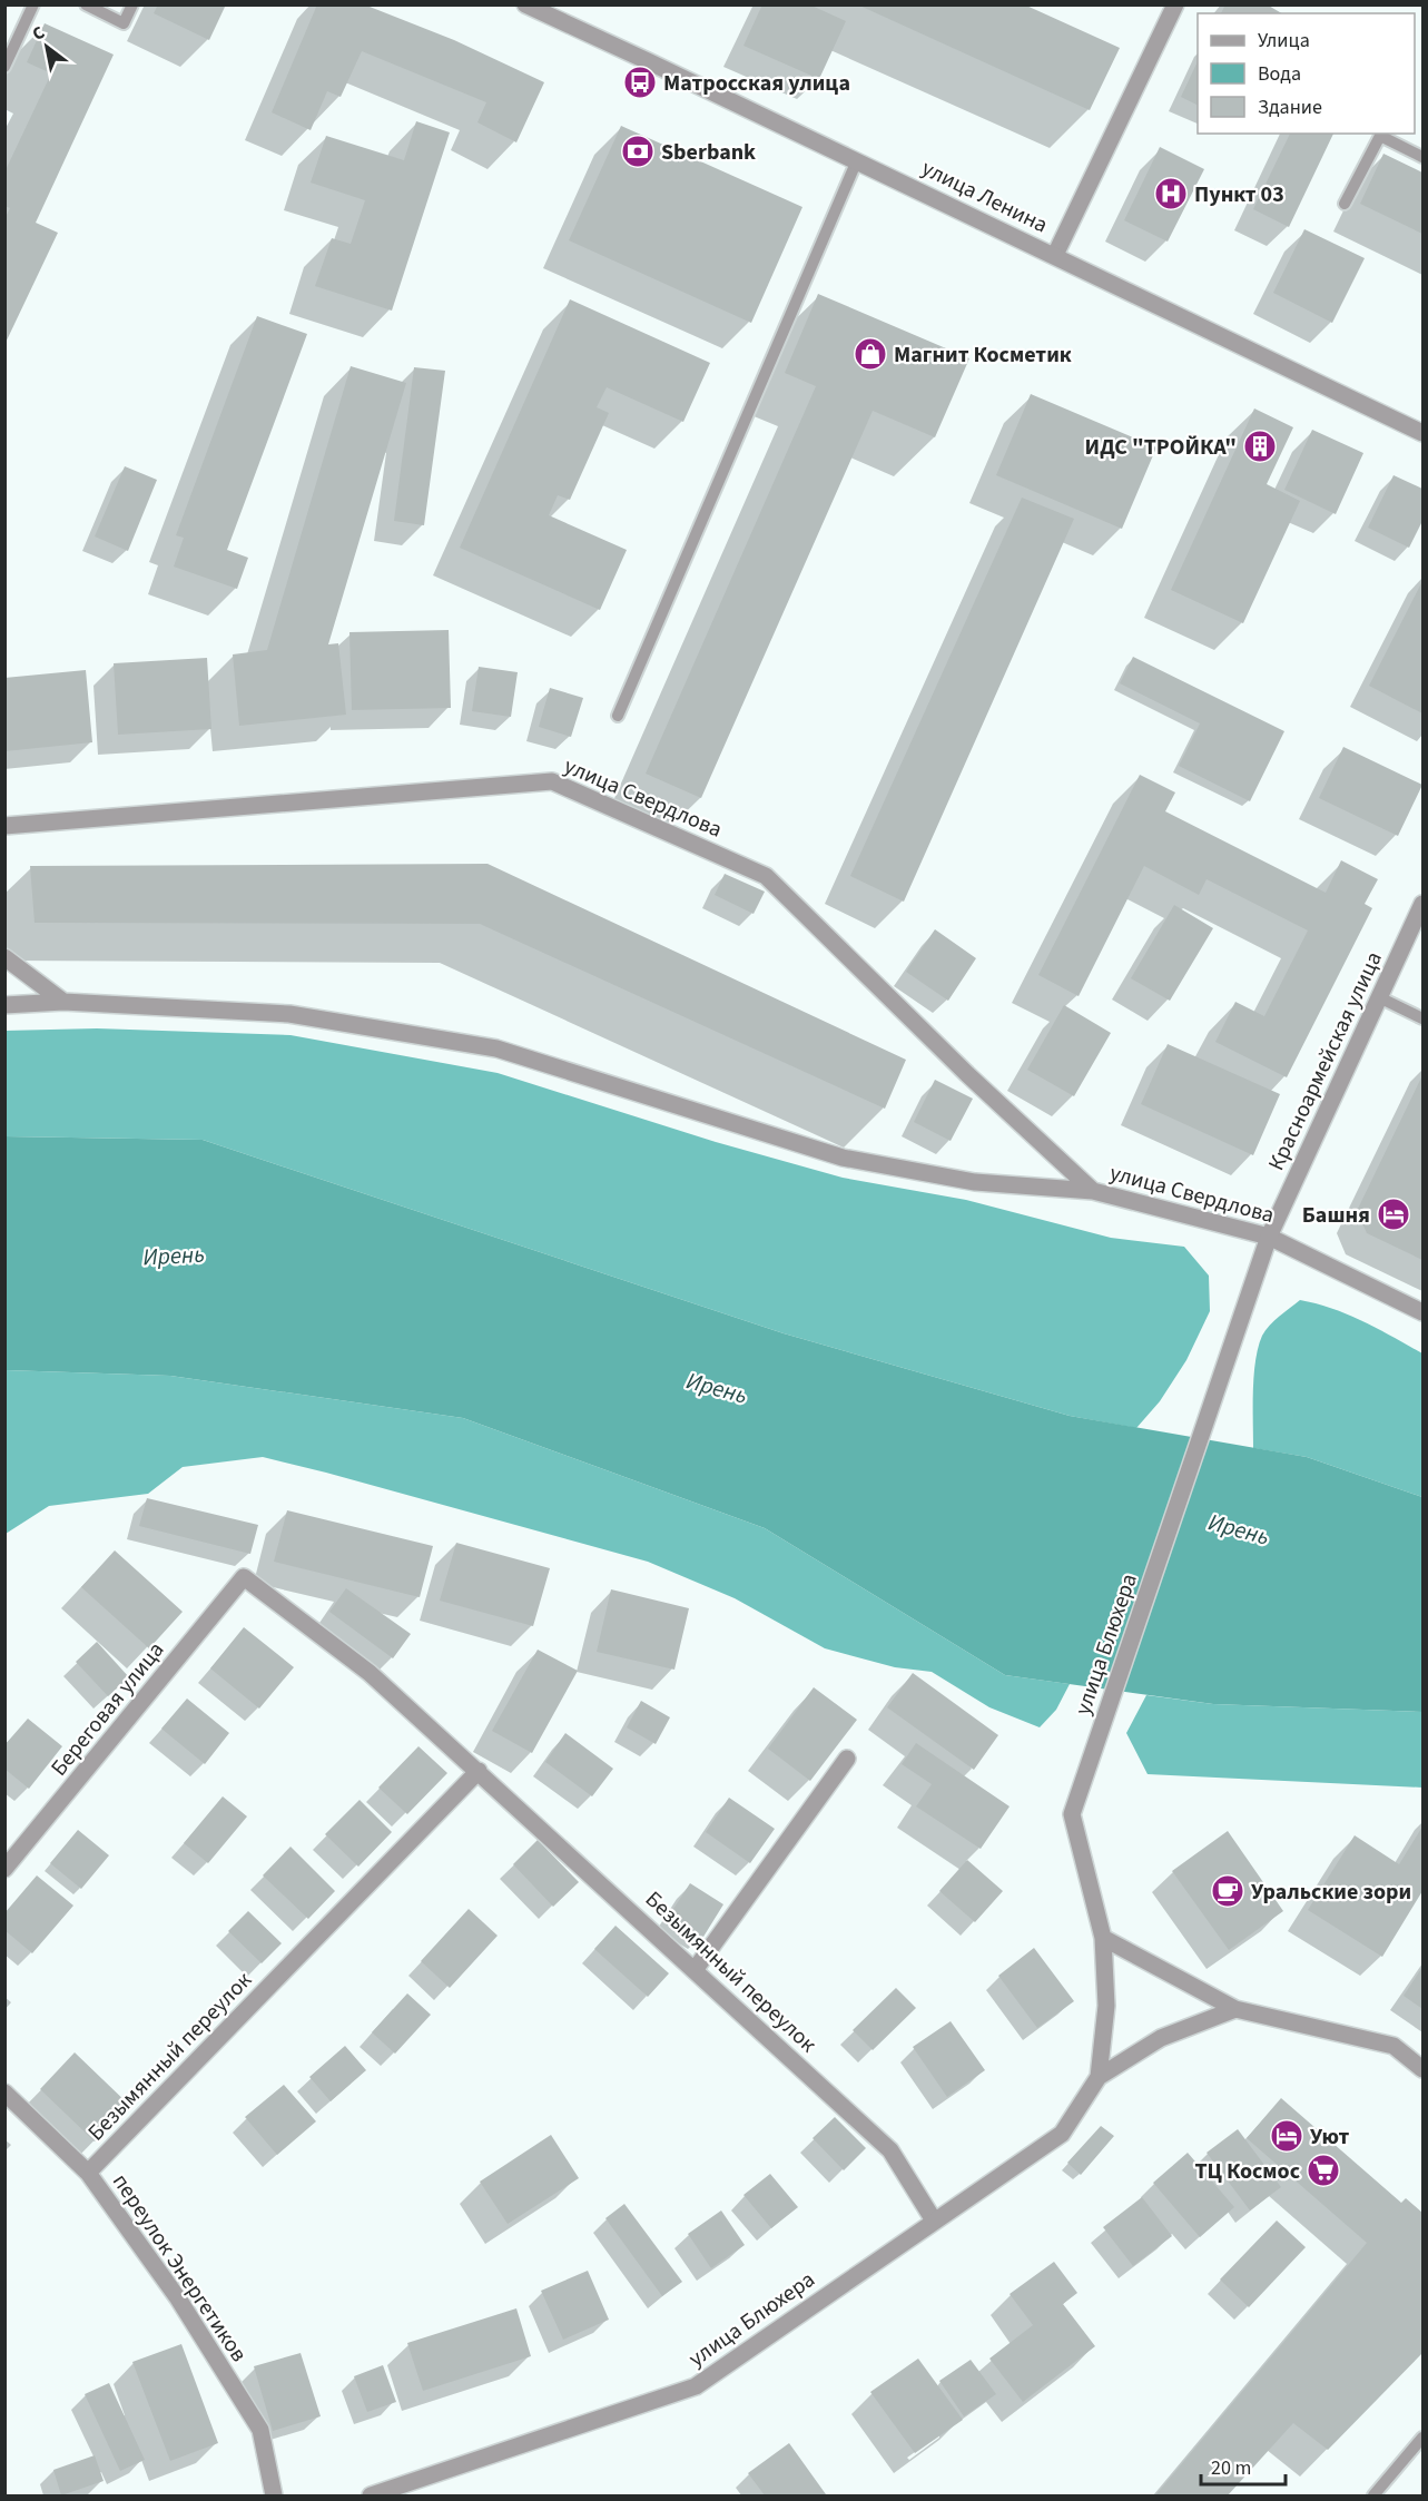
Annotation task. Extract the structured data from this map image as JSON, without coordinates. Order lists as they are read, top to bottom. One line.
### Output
{"streets":{"street":["улица Ленина","улица Свердлова","Красноармейская улица","улица Блюхера","Береговая улица","Безымянный переулок","переулок Энергетиков"]},"crossings":[["улица Свердлова","Красноармейская улица"],["улица Свердлова","улица Блюхера"],["Красноармейская улица","улица Блюхера"],["улица Блюхера","Безымянный переулок"],["Береговая улица","Безымянный переулок"],["Безымянный переулок","переулок Энергетиков"]],"water":["Ирень"],"places":{"bus stop":["Матросская улица"],"bank":["Sberbank"],"hospital":["Пункт 03"],"shop":["Магнит Косметик"],"building":["ИДС \"ТРОЙКА\""],"hotel":["Башня","Уют"],"cafe":["Уральские зори"],"supermarket":["ТЦ Космос"]},"legend":["Улица","Вода","Здание"],"scale_bar":"20 m","north":"top left"}
